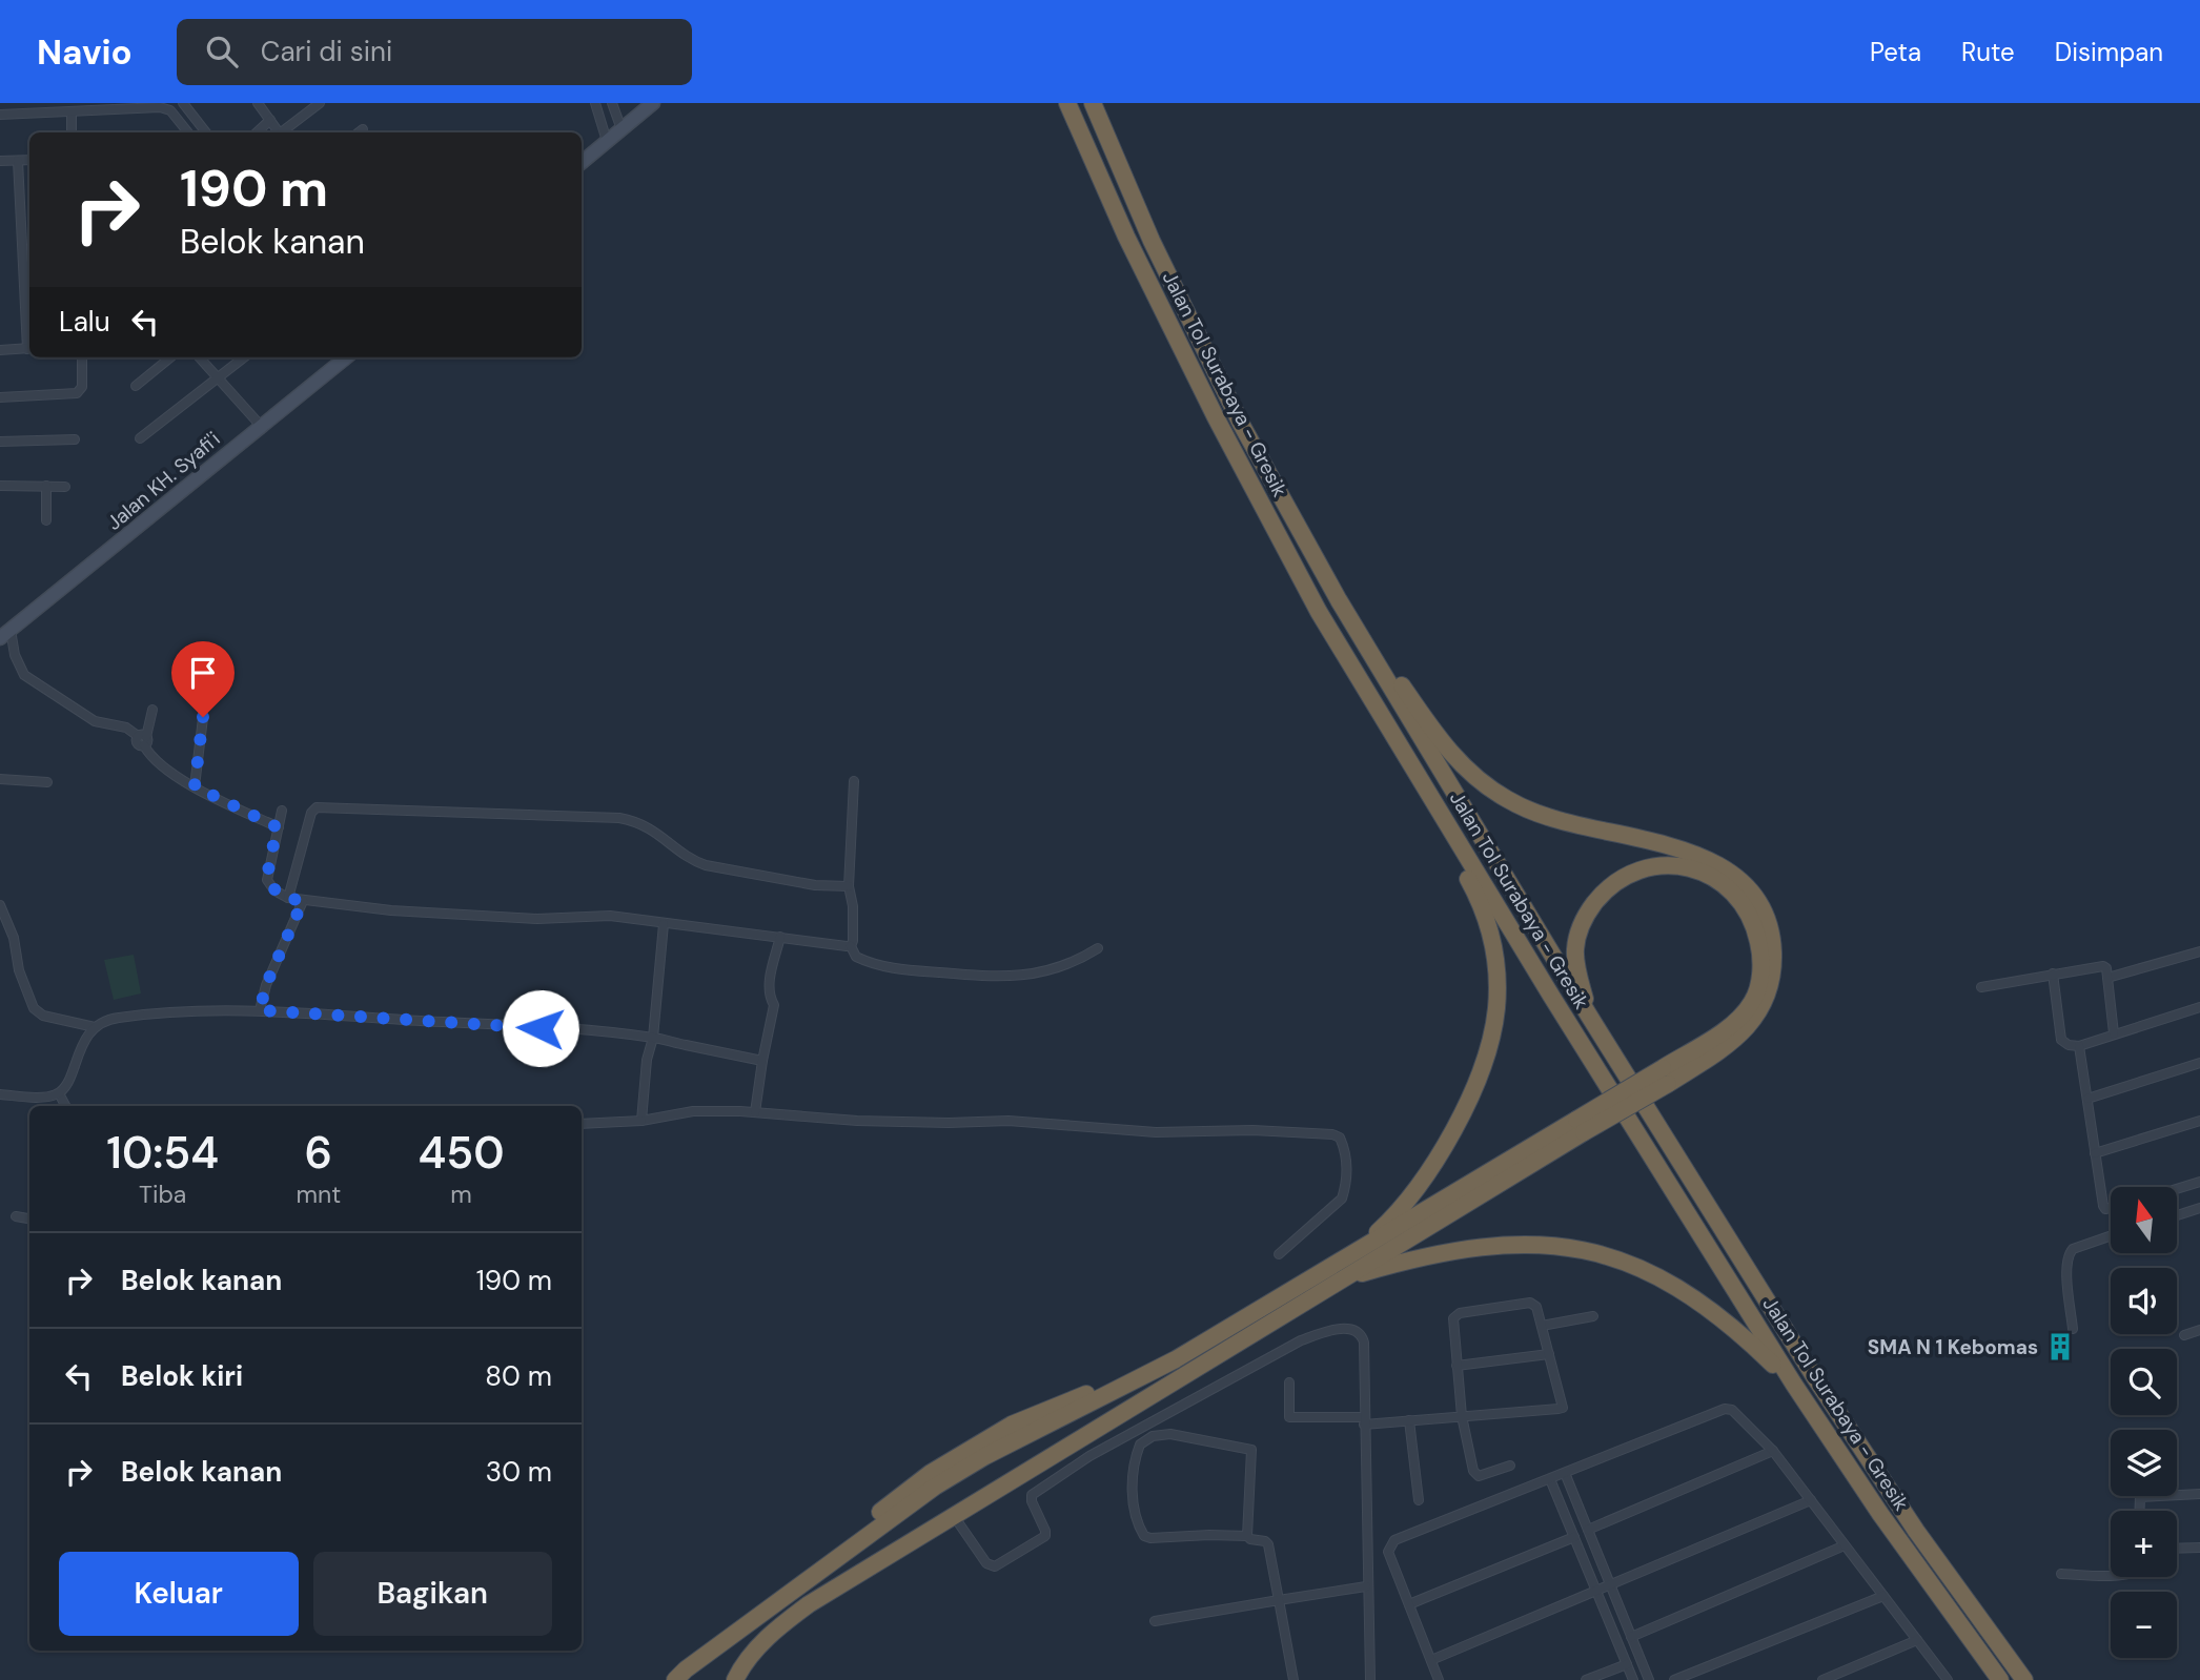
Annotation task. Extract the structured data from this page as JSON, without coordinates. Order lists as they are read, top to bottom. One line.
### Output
{"streets":{"highway":["Jalan Tol Surabaya - Gresik"],"main road":["Jalan KH. Syafi'i"]},"places":{"building":["SMA N 1 Kebomas"]},"north":"top","page":{"header":"Navio","search":"Cari di sini","nav":["Peta","Rute","Disimpan"],"turn":["190 m","Belok kanan"],"then":"Lalu","eta":["10:54","Tiba","6","mnt","450","m"],"map_buttons":["+","−"],"list":[{"name":"Belok kanan","value":"190 m"},{"name":"Belok kiri","value":"80 m"},{"name":"Belok kanan","value":"30 m"}],"buttons":["Keluar","Bagikan"]}}
